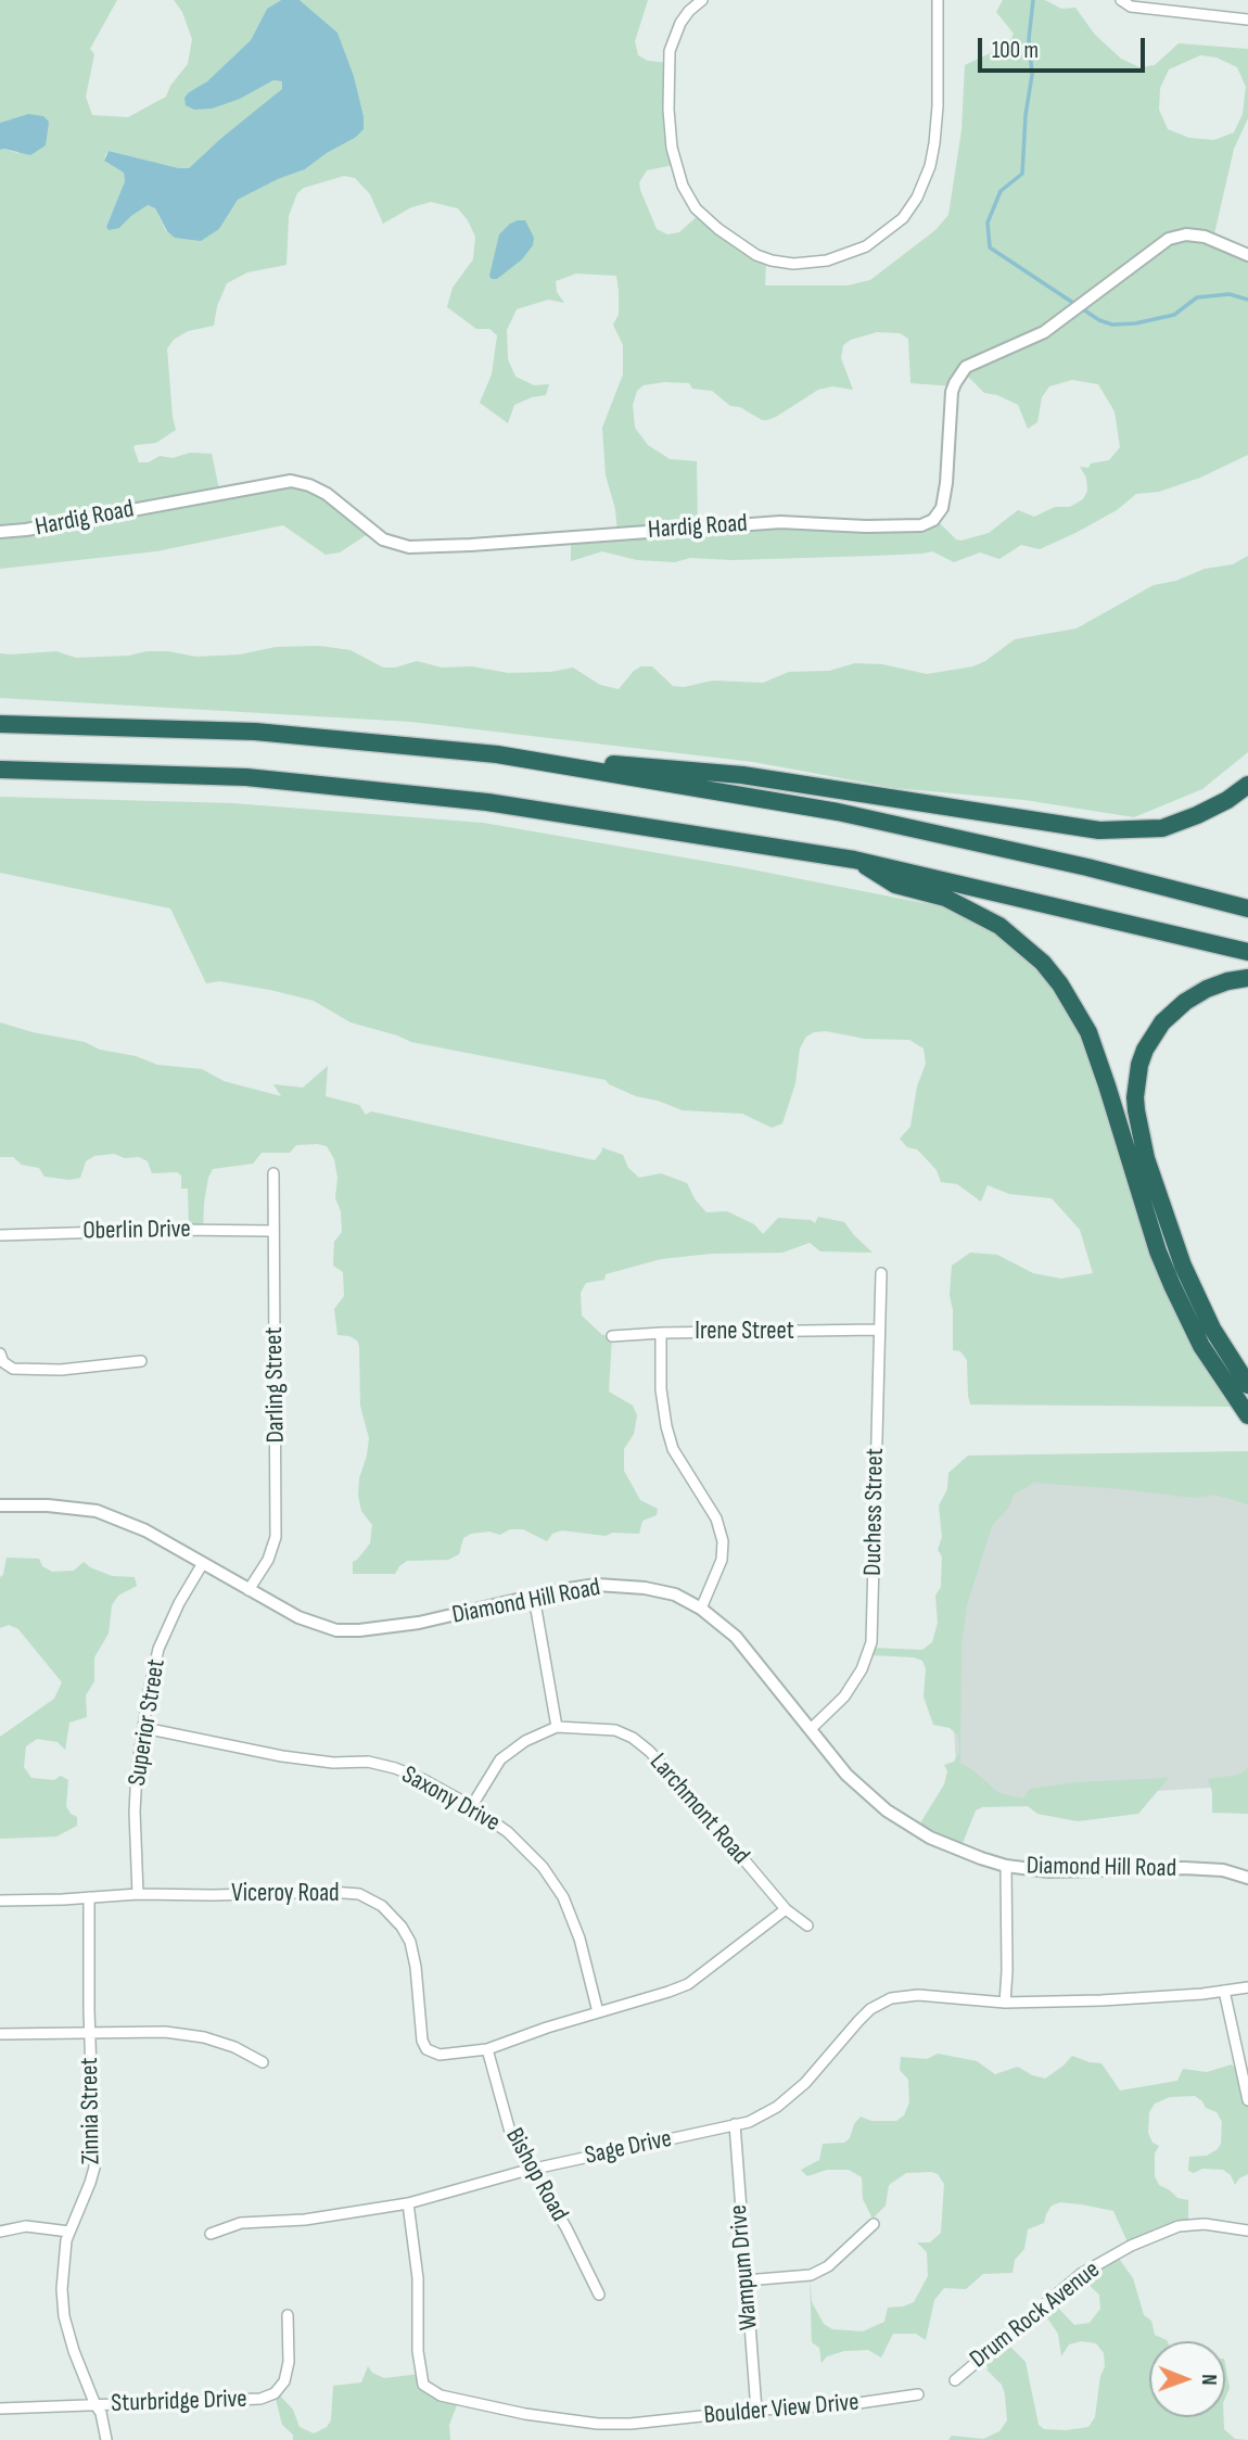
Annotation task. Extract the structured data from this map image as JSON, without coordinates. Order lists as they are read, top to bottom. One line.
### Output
{"streets":{"street":["Hardig Road","Oberlin Drive","Irene Street","Darling Street","Duchess Street","Diamond Hill Road","Superior Street","Saxony Drive","Larchmont Road","Viceroy Road","Zinnia Street","Sage Drive","Bishop Road","Wampum Drive","Drum Rock Avenue","Sturbridge Drive","Boulder View Drive"]},"crossings":[["Oberlin Drive","Darling Street"],["Irene Street","Duchess Street"],["Darling Street","Diamond Hill Road"],["Duchess Street","Diamond Hill Road"],["Diamond Hill Road","Superior Street"],["Superior Street","Saxony Drive"],["Superior Street","Viceroy Road"],["Saxony Drive","Larchmont Road"],["Saxony Drive","Viceroy Road"],["Larchmont Road","Viceroy Road"],["Viceroy Road","Zinnia Street"],["Viceroy Road","Bishop Road"],["Zinnia Street","Sturbridge Drive"],["Sage Drive","Bishop Road"],["Sage Drive","Wampum Drive"],["Sage Drive","Boulder View Drive"],["Wampum Drive","Boulder View Drive"]],"scale_bar":"100 m","north":"right"}
